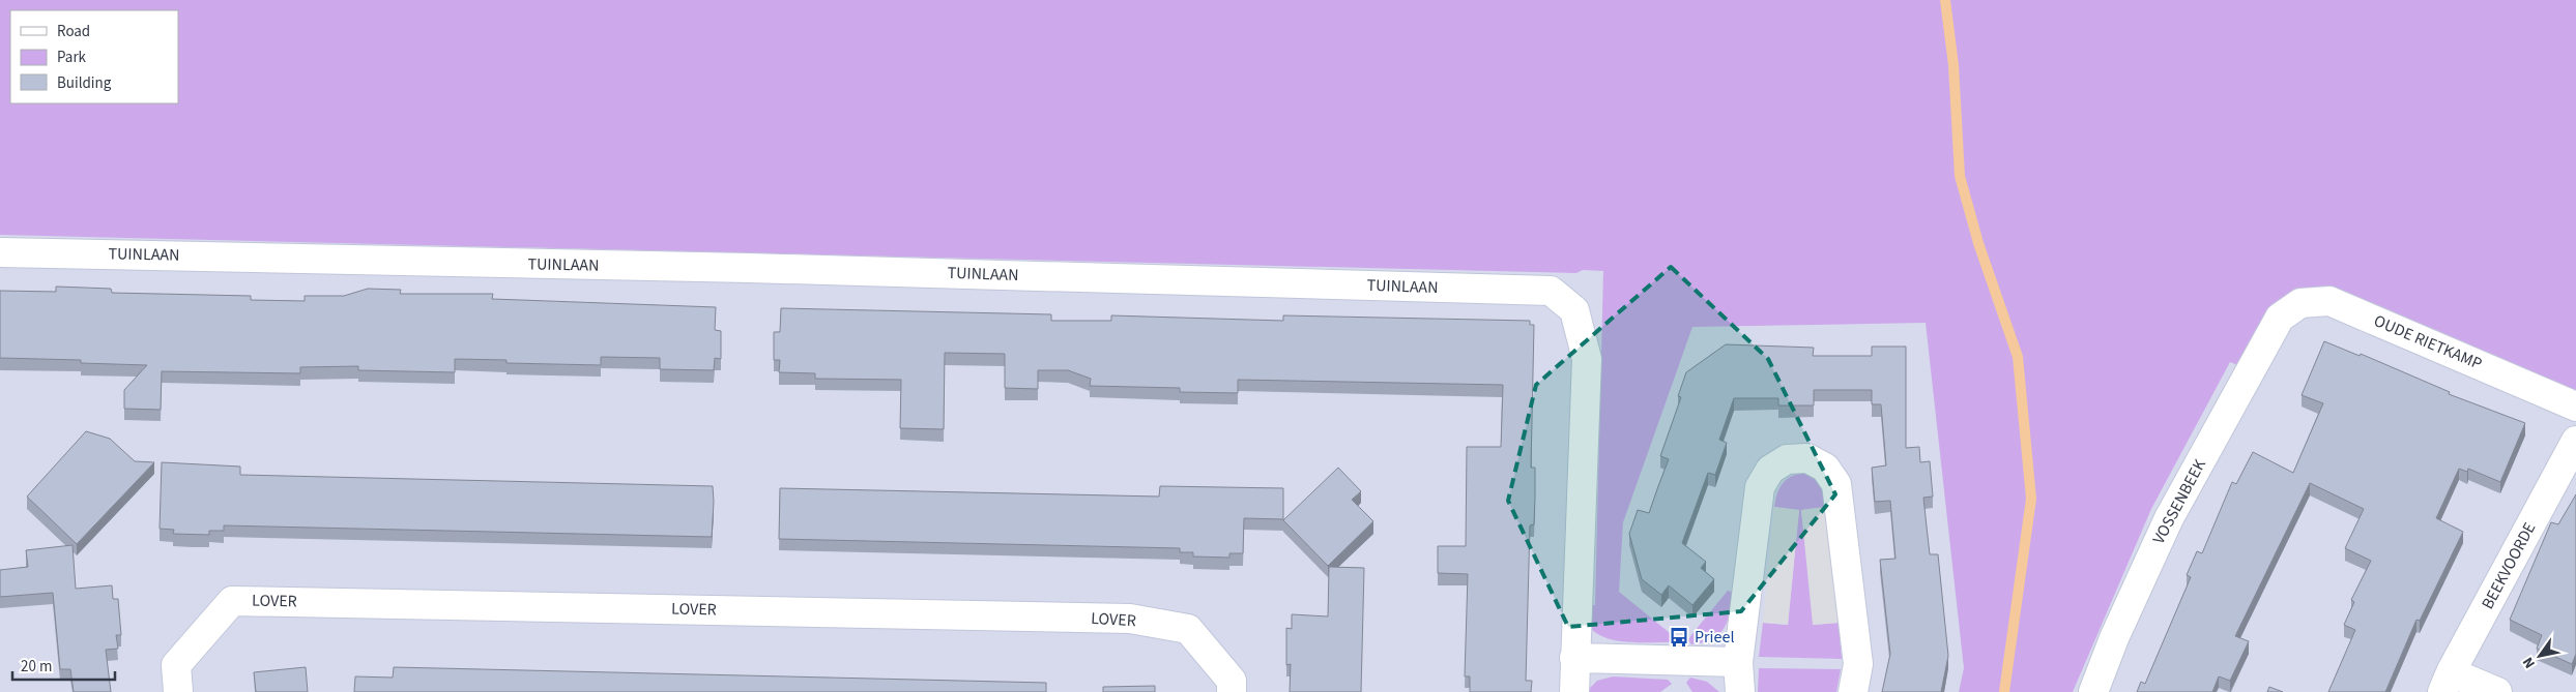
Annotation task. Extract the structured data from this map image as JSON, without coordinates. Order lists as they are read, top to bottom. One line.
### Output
{"streets":{"street":["TUINLAAN","OUDE RIETKAMP","VOSSENBEEK","BEEKVOORDE","LOVER"]},"crossings":[["OUDE RIETKAMP","VOSSENBEEK"]],"places":{"bus stop":["Prieel"]},"legend":["Road","Park","Building"],"scale_bar":"20 m","north":"bottom left"}
